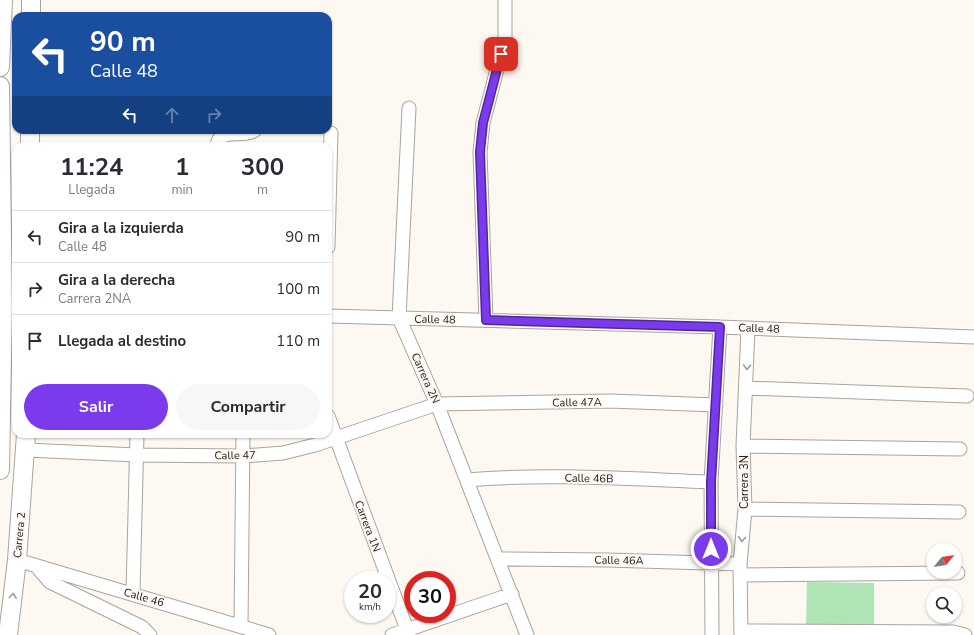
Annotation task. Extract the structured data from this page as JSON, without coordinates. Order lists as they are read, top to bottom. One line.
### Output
{"streets":{"main road":["Carrera 2"],"street":["Calle 48","Carrera 2N","Calle 47A","Calle 47","Calle 46B","Carrera 3N","Carrera 1N","Calle 46A","Calle 46"]},"crossings":[["Calle 48","Carrera 2N"],["Calle 48","Carrera 3N"],["Carrera 2N","Calle 47A"],["Carrera 2N","Calle 47"],["Carrera 2N","Calle 46B"],["Carrera 2N","Calle 46A"],["Calle 47A","Calle 47"],["Calle 47","Carrera 1N"],["Calle 47","Carrera 2"],["Carrera 3N","Calle 46A"],["Carrera 2","Calle 46"]],"one_way":["Carrera 2"],"north":"top right","page":{"turn":["90 m","Calle 48"],"eta":["11:24","Llegada","1","min","300","m"],"list":[{"name":"Gira a la izquierda","note":"Calle 48","value":"90 m"},{"name":"Gira a la derecha","note":"Carrera 2NA","value":"100 m"},{"name":"Llegada al destino","value":"110 m"}],"buttons":["Salir","Compartir"],"speed":"20 km/h","limit":"30"}}
